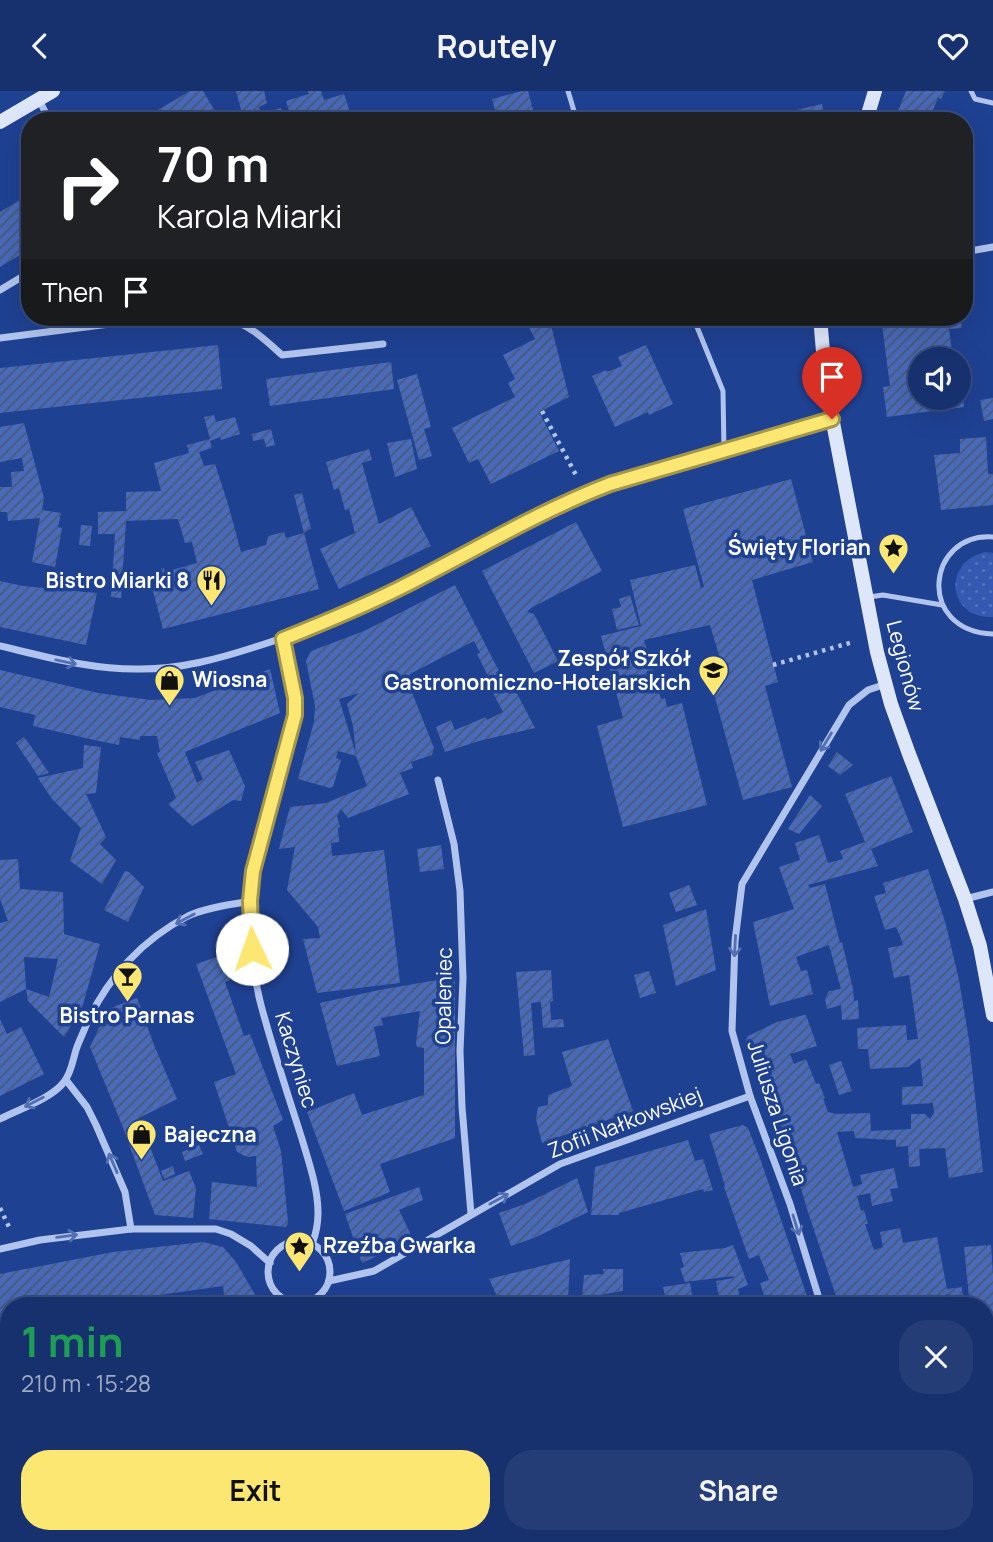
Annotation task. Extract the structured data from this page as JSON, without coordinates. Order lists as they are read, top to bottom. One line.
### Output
{"streets":{"street":["Legionów","Opaleniec","Kaczyniec","Juliusza Ligonia","Zofii Nałkowskiej"]},"crossings":[["Legionów","Juliusza Ligonia"],["Opaleniec","Zofii Nałkowskiej"],["Juliusza Ligonia","Zofii Nałkowskiej"]],"one_way":["Juliusza Ligonia","Zofii Nałkowskiej"],"places":{"place":["Święty Florian","Rzeźba Gwarka"],"restaurant":["Bistro Miarki 8"],"school or university":["Zespół Szkół Gastronomiczno-Hotelarskich"],"shop":["Wiosna","Bajeczna"],"bar":["Bistro Parnas"]},"page":{"header":"Routely","turn":["70 m","Karola Miarki"],"then":"Then","heading":["1 min","210 m · 15:28"],"buttons":["Exit","Share"]}}
